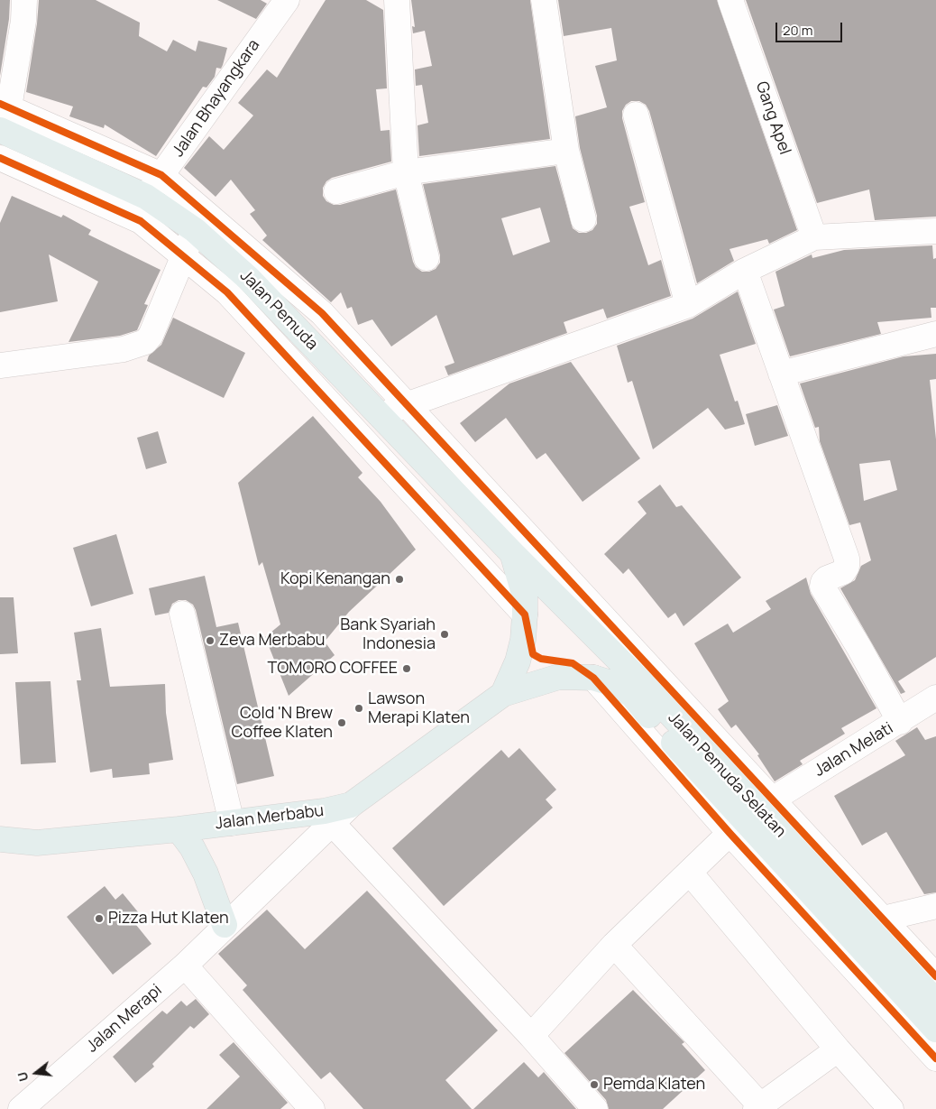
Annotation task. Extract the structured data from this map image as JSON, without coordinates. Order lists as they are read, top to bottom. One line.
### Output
{"streets":{"main road":["Jalan Pemuda","Jalan Pemuda Selatan","Jalan Merbabu"],"street":["Jalan Bhayangkara","Gang Apel","Jalan Melati","Jalan Merapi"]},"crossings":[["Jalan Bhayangkara","Jalan Pemuda"],["Jalan Pemuda","Jalan Pemuda Selatan"],["Jalan Melati","Jalan Pemuda Selatan"],["Jalan Pemuda Selatan","Jalan Merbabu"],["Jalan Merbabu","Jalan Merapi"]],"places":["Kopi Kenangan","Bank Syariah Indonesia","Zeva Merbabu","TOMORO COFFEE","Lawson Merapi Klaten","Cold 'N Brew Coffee Klaten","Pizza Hut Klaten","Pemda Klaten"],"scale_bar":"20 m","north":"left"}
